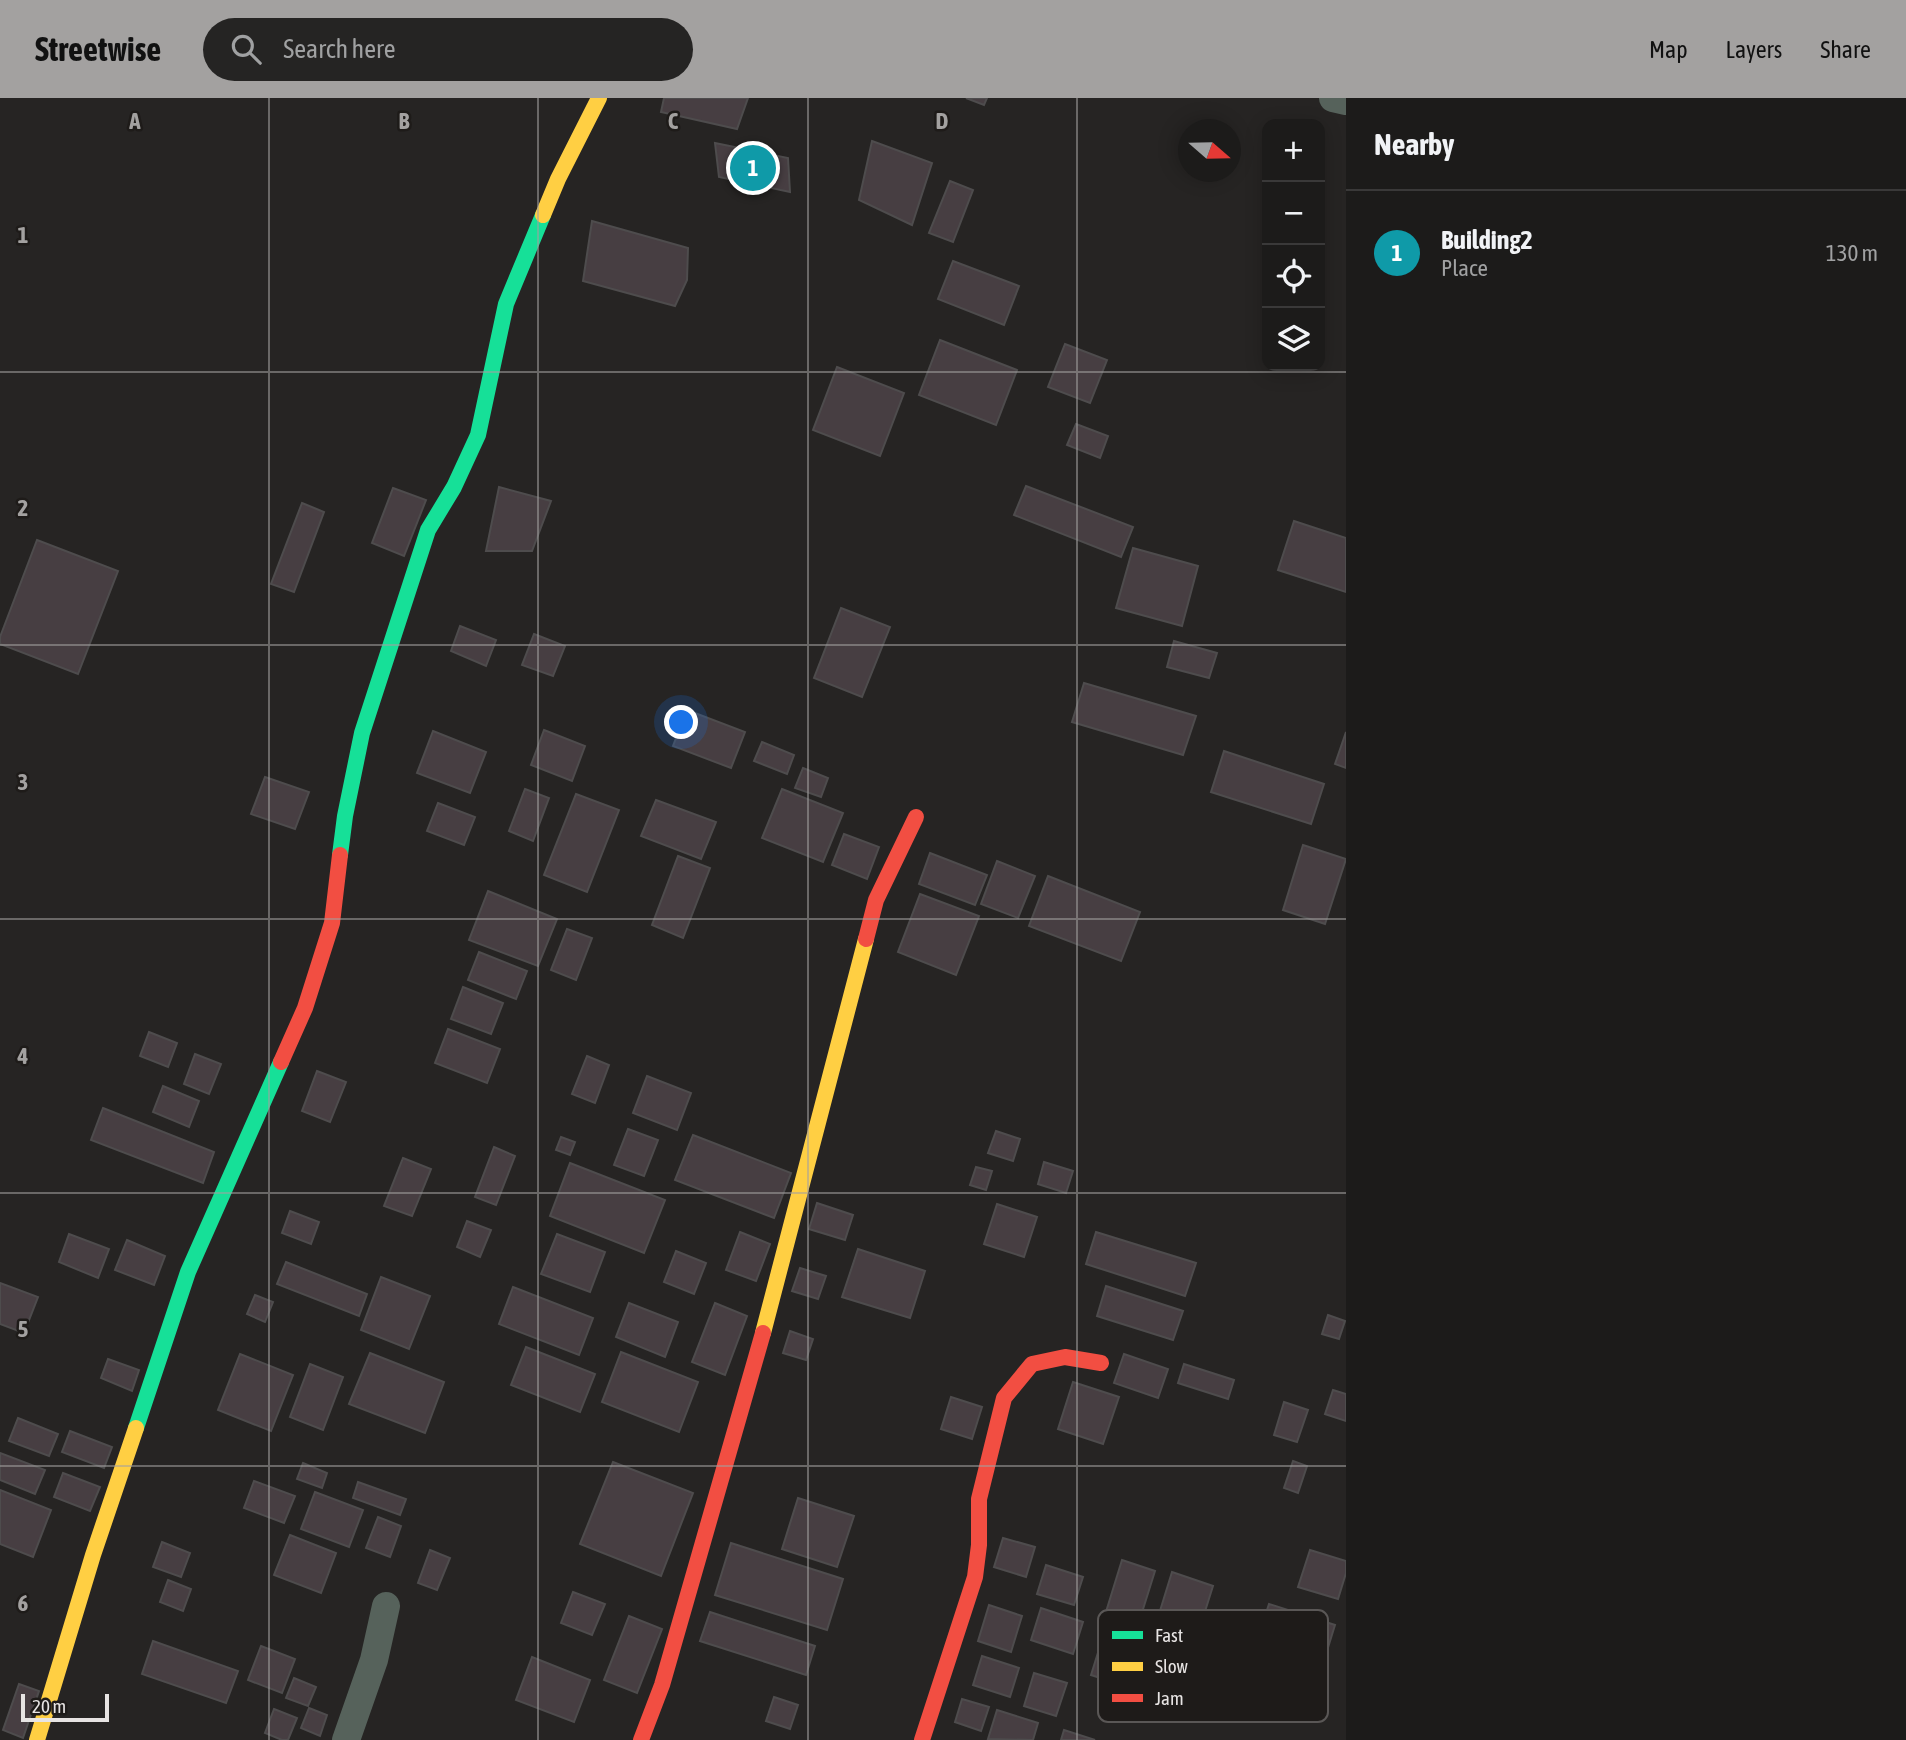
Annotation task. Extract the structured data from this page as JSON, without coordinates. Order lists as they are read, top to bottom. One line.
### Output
{"legend":["Fast","Slow","Jam"],"scale_bar":"20 m","north":"right","page":{"header":"Streetwise","search":"Search here","nav":["Map","Layers","Share"],"heading":"Nearby","map_buttons":["+","−"],"pins":"1","list":[{"mark":"1","name":"Building2","note":"Place","value":"130 m"}],"scale":"20 m"},"grid":{"columns":["A","B","C","D"],"rows":["1","2","3","4","5","6"]}}
